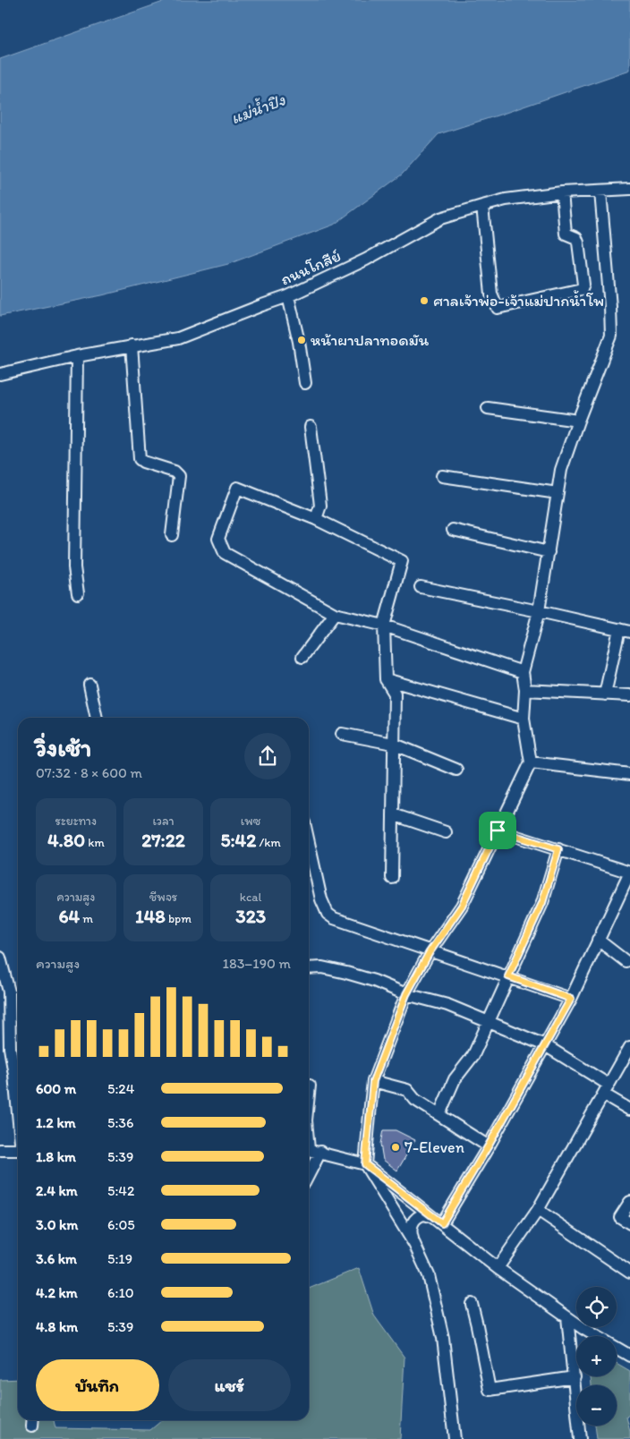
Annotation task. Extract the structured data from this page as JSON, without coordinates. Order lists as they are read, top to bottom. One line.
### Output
{"streets":{"street":["ถนนโกสีย์"]},"water":["แม่น้ำปิง"],"places":["ศาลเจ้าพ่อ-เจ้าแม่ปากน้ำโพ","หน้าผาปลาทอดมัน","7-Eleven"],"page":{"heading":["วิ่งเช้า","07:32 · 8 × 600 m"],"stats":[["ระยะทาง","4.80 km"],["เวลา","27:22"],["เพซ","5:42 /km"],["ความสูง","64 m"],["ชีพจร","148 bpm"],["kcal","323"]],"chart":["ความสูง","183–190 m"],"list":[{"name":"600 m","note":"5:24"},{"name":"1.2 km","note":"5:36"},{"name":"1.8 km","note":"5:39"},{"name":"2.4 km","note":"5:42"},{"name":"3.0 km","note":"6:05"},{"name":"3.6 km","note":"5:19"},{"name":"4.2 km","note":"6:10"},{"name":"4.8 km","note":"5:39"}],"map_buttons":["+","−"],"buttons":["บันทึก","แชร์"]}}
